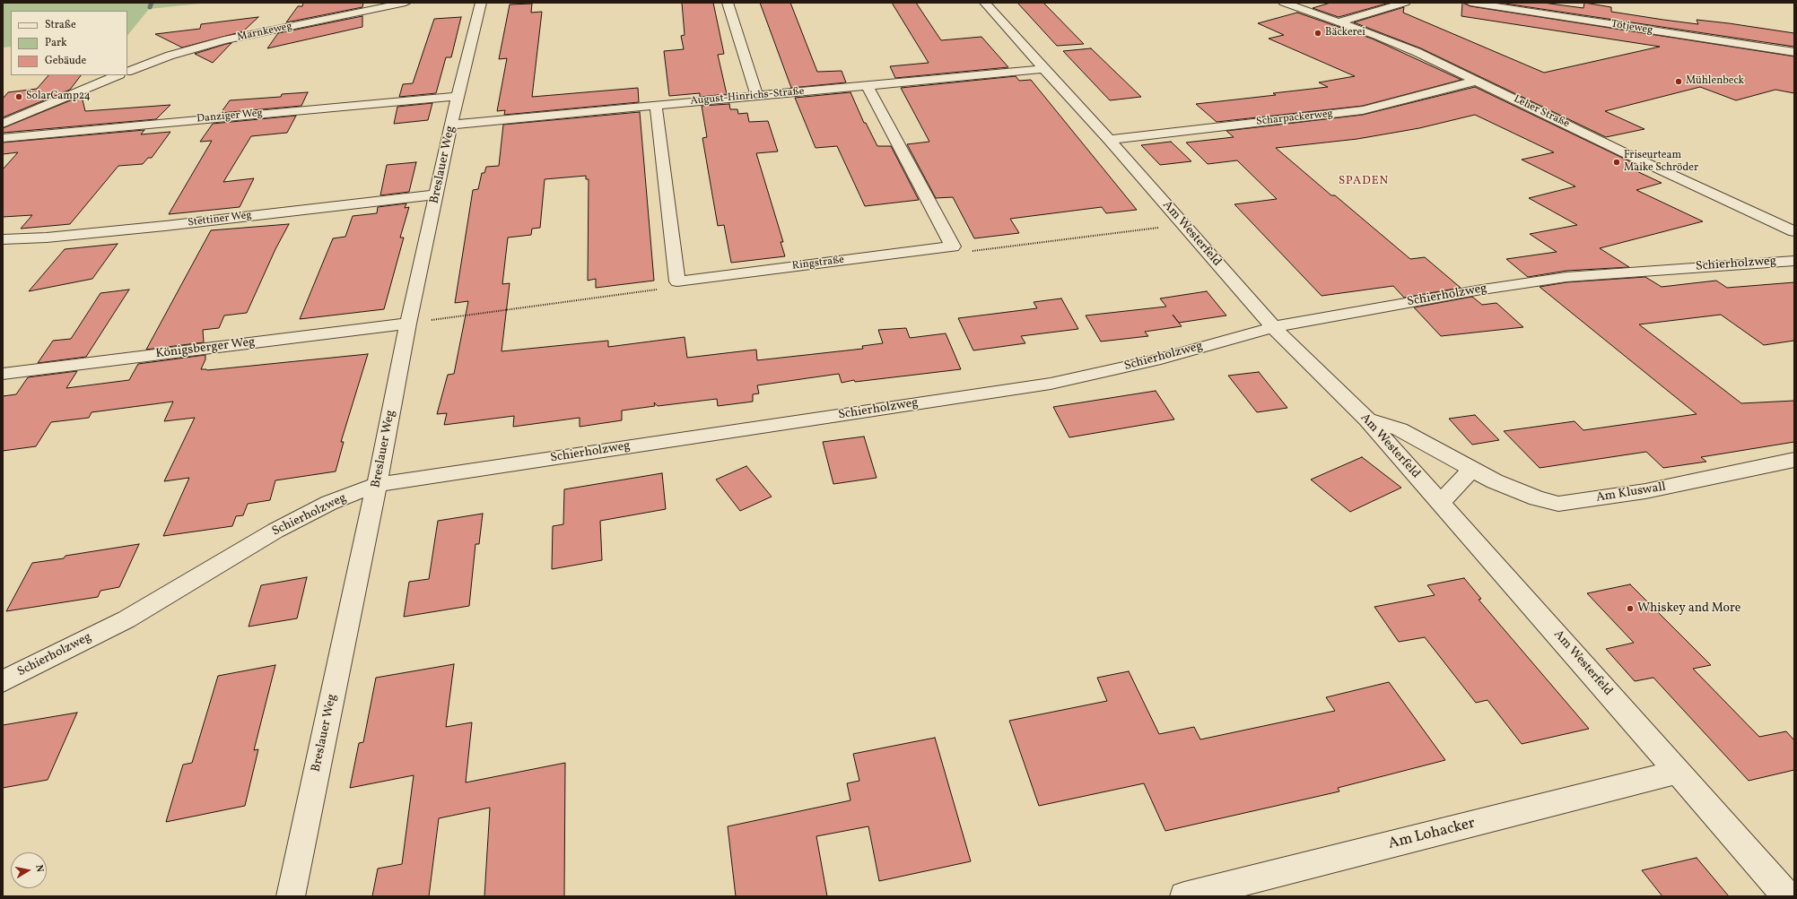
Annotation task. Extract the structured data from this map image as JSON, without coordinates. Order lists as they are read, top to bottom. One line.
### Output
{"streets":{"street":["Tötjeweg","Marnkeweg","August-Hinrichs-Straße","Leher Straße","Danziger Weg","Scharpackerweg","Breslauer Weg","Stettiner Weg","Am Westerfeld","Ringstraße","Schierholzweg","Königsberger Weg","Am Kluswall","Am Lohacker"]},"crossings":[["August-Hinrichs-Straße","Breslauer Weg"],["August-Hinrichs-Straße","Am Westerfeld"],["Leher Straße","Scharpackerweg"],["Danziger Weg","Breslauer Weg"],["Scharpackerweg","Am Westerfeld"],["Breslauer Weg","Stettiner Weg"],["Breslauer Weg","Schierholzweg"],["Breslauer Weg","Königsberger Weg"],["Am Westerfeld","Schierholzweg"],["Am Westerfeld","Am Kluswall"],["Am Westerfeld","Am Lohacker"]],"districts":["SPADEN"],"places":["Bäckerei","Mühlenbeck","SolarCamp24","Friseurteam Maike Schröder","Whiskey and More"],"legend":["Straße","Park","Gebäude"],"north":"right"}
